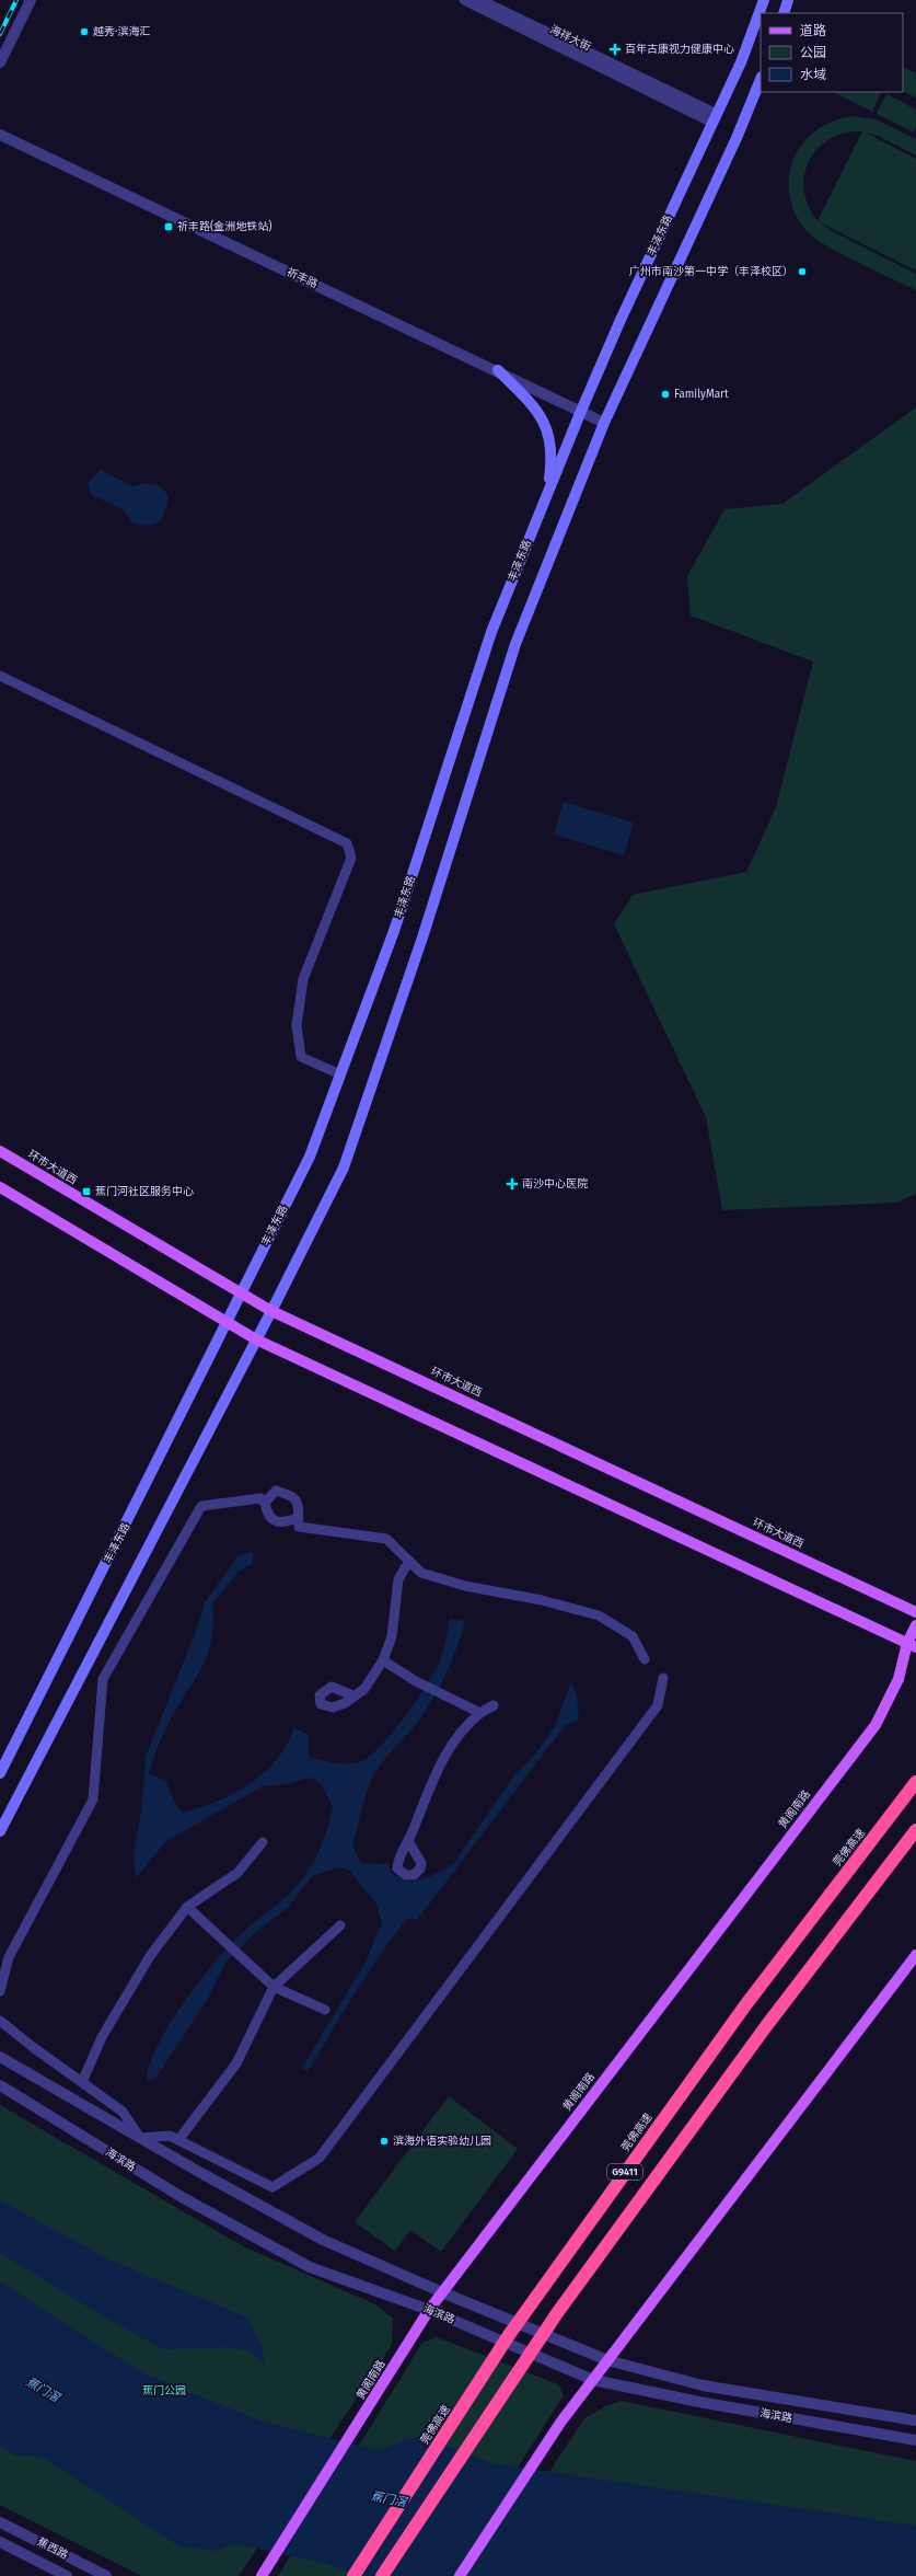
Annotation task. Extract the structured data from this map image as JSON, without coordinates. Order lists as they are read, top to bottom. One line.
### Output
{"streets":{"highway":["莞佛高速","G9411"],"main road":["丰泽东路","环市大道西","黄阁南路"],"street":["海祥大街","祈丰路","海滨路","蕉西路"]},"crossings":[["海祥大街","丰泽东路"],["丰泽东路","祈丰路"],["丰泽东路","环市大道西"],["黄阁南路","海滨路"]],"water":["蕉门滘"],"parks":["蕉门公园"],"places":{"other":["越秀·滨海汇","广州市南沙第一中学（丰泽校区）","FamilyMart","滨海外语实验幼儿园"],"health":["百年古康视力健康中心","南沙中心医院"],"transit":["祈丰路(金洲地铁站)","蕉门河社区服务中心"]},"legend":["道路","公园","水域"]}
